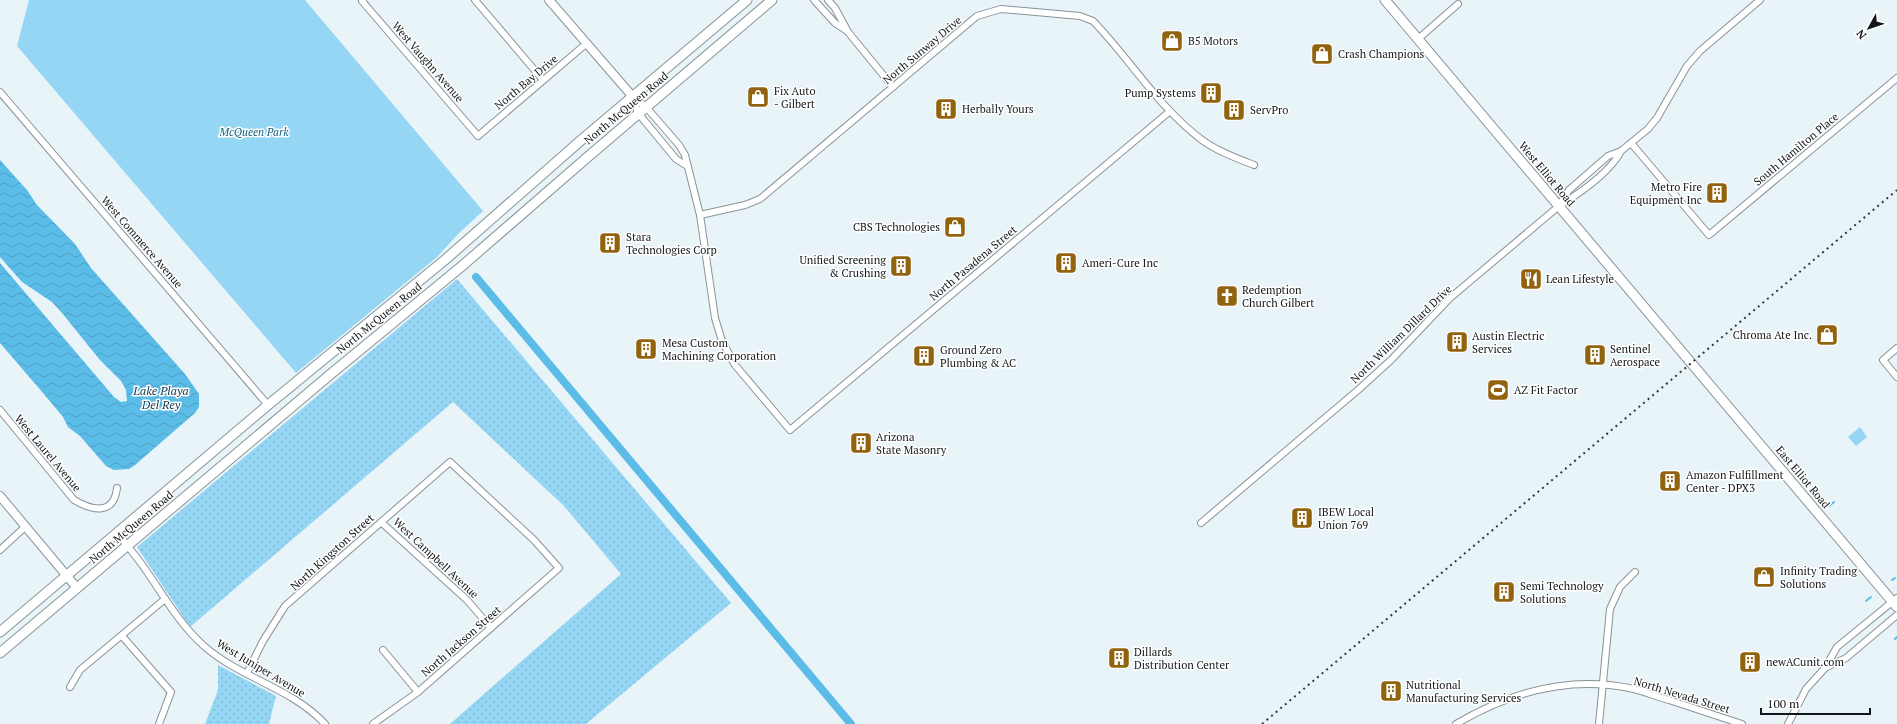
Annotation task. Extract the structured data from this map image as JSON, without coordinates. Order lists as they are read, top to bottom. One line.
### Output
{"streets":{"main road":["North McQueen Road","West Elliot Road","East Elliot Road"],"street":["North Sunway Drive","West Vaughn Avenue","North Bay Drive","South Hamilton Place","West Commerce Avenue","North Pasadena Street","North William Dillard Drive","West Laurel Avenue","North Kingston Street","West Campbell Avenue","North Jackson Street","West Juniper Avenue","North Nevada Street"]},"crossings":[["North Sunway Drive","North Pasadena Street"],["West Vaughn Avenue","North Bay Drive"],["North McQueen Road","West Commerce Avenue"],["North McQueen Road","West Juniper Avenue"],["West Elliot Road","North William Dillard Drive"],["West Elliot Road","East Elliot Road"],["North Kingston Street","West Campbell Avenue"],["North Kingston Street","North Jackson Street"],["North Kingston Street","West Juniper Avenue"],["West Campbell Avenue","North Jackson Street"]],"water":["Lake Playa Del Rey"],"parks":["McQueen Park"],"places":{"shop":["B5 Motors","Crash Champions","Fix Auto - Gilbert","CBS Technologies","Chroma Ate Inc.","Infinity Trading Solutions"],"building":["Pump Systems","Herbally Yours","ServPro","Metro Fire Equipment Inc","Stara Technologies Corp","Ameri-Cure Inc","Unified Screening & Crushing","Austin Electric Services","Mesa Custom Machining Corporation","Sentinel Aerospace","Ground Zero Plumbing & AC","Arizona State Masonry","Amazon Fulfillment Center - DPX3","IBEW Local Union 769","Semi Technology Solutions","Dillards Distribution Center","newACunit.com","Nutritional Manufacturing Services"],"restaurant":["Lean Lifestyle"],"church":["Redemption Church Gilbert"],"sports":["AZ Fit Factor"]},"scale_bar":"100 m","north":"bottom left"}
